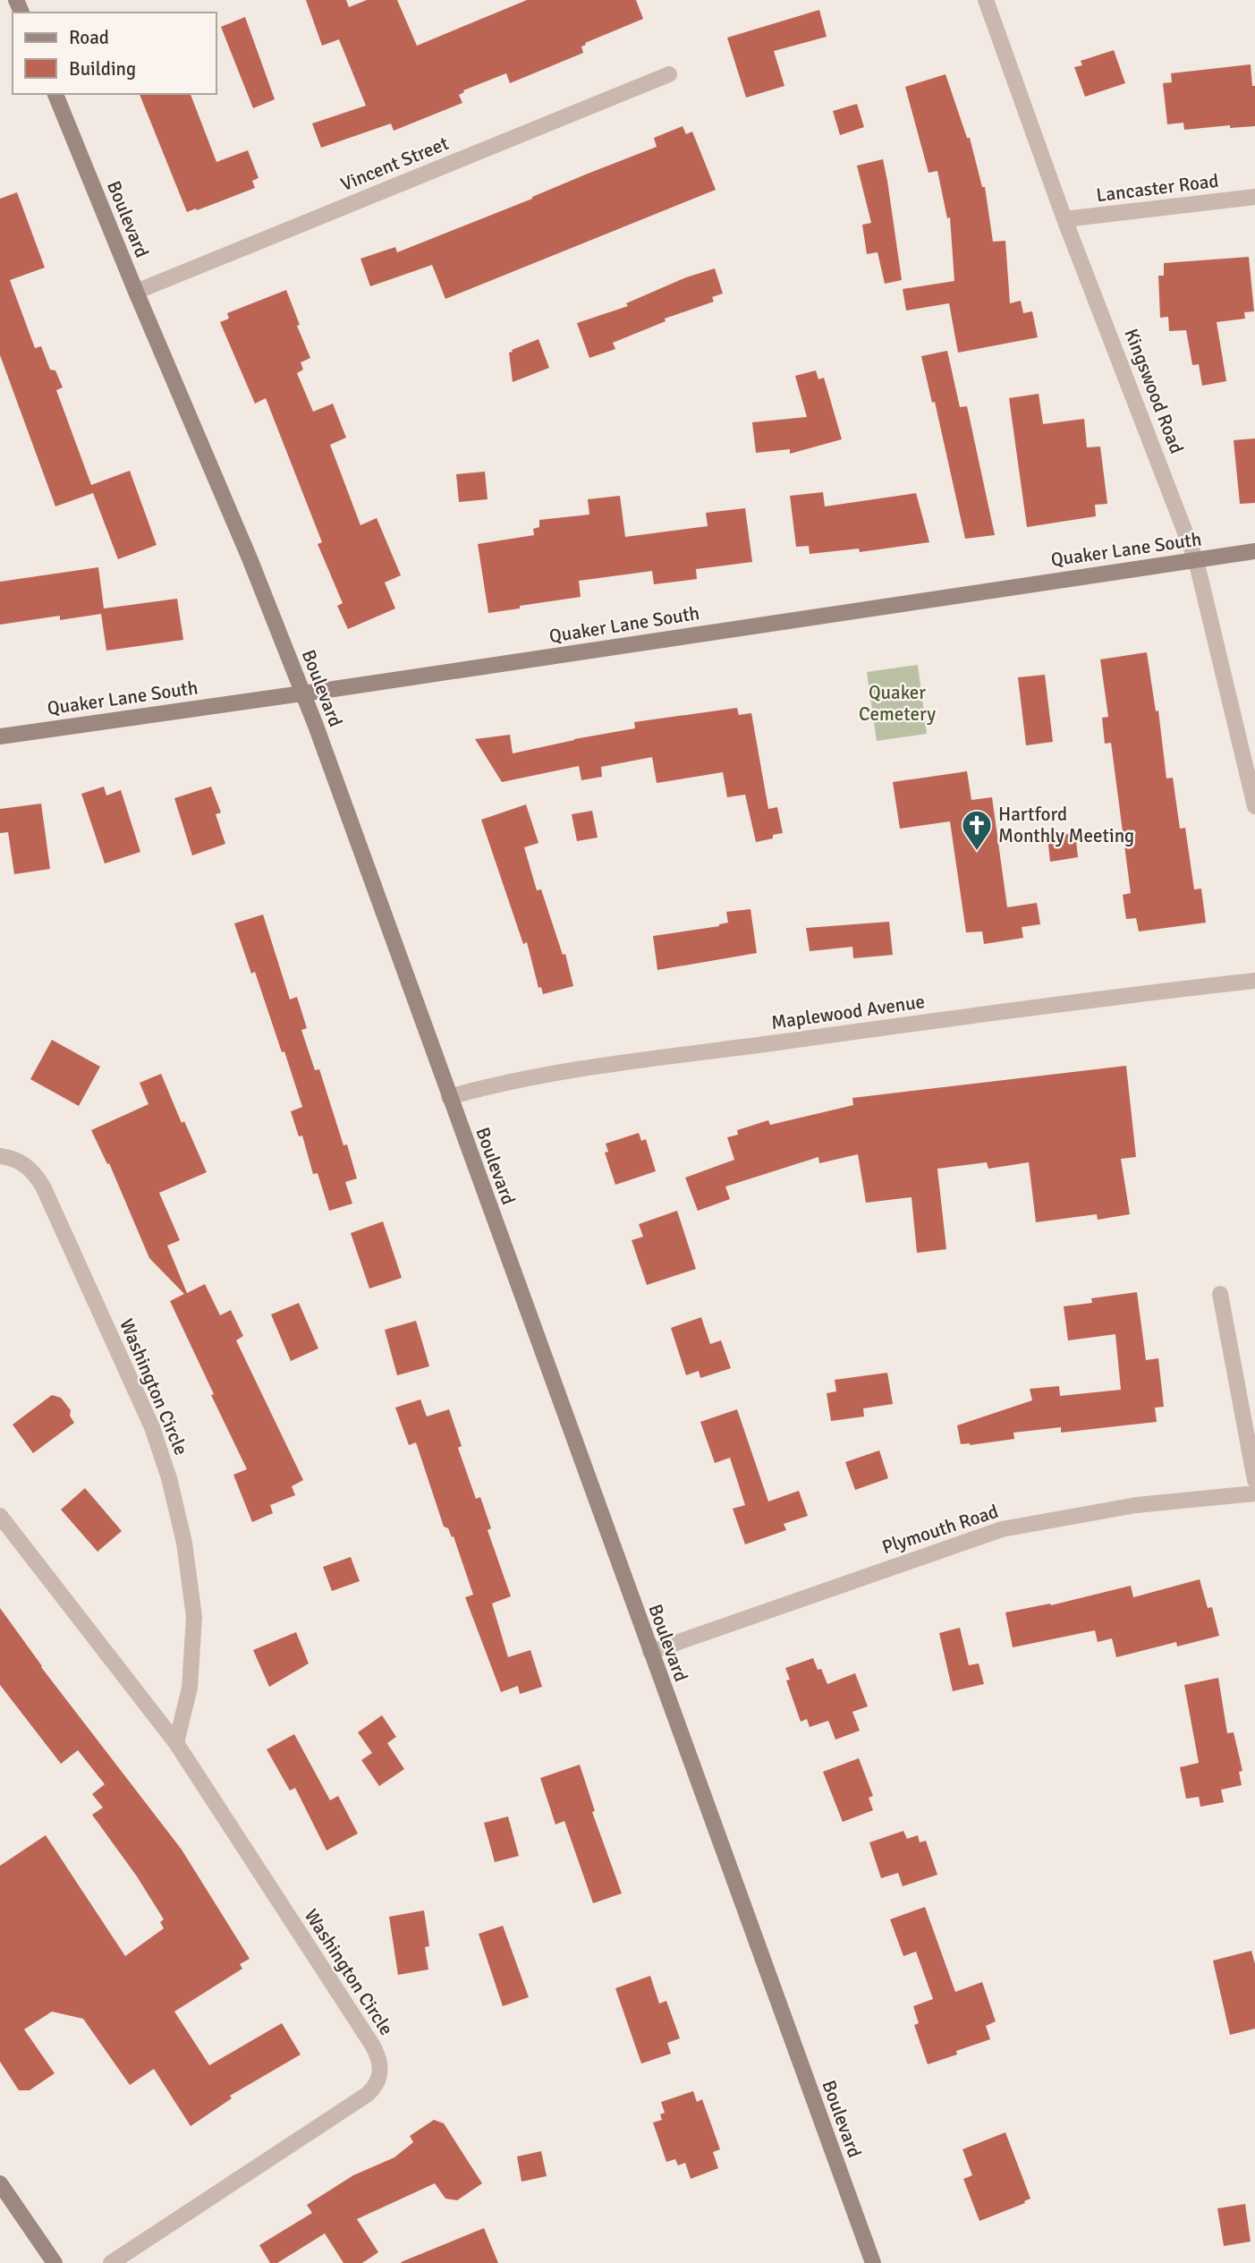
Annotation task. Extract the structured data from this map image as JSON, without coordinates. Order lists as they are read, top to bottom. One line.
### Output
{"streets":{"main road":["Boulevard","Quaker Lane South"],"street":["Vincent Street","Lancaster Road","Kingswood Road","Maplewood Avenue","Washington Circle","Plymouth Road"]},"crossings":[["Vincent Street","Boulevard"],["Lancaster Road","Kingswood Road"],["Boulevard","Quaker Lane South"],["Boulevard","Maplewood Avenue"],["Boulevard","Plymouth Road"],["Kingswood Road","Quaker Lane South"]],"parks":["Quaker Cemetery"],"places":{"church":["Hartford Monthly Meeting"]},"legend":["Road","Building"]}
